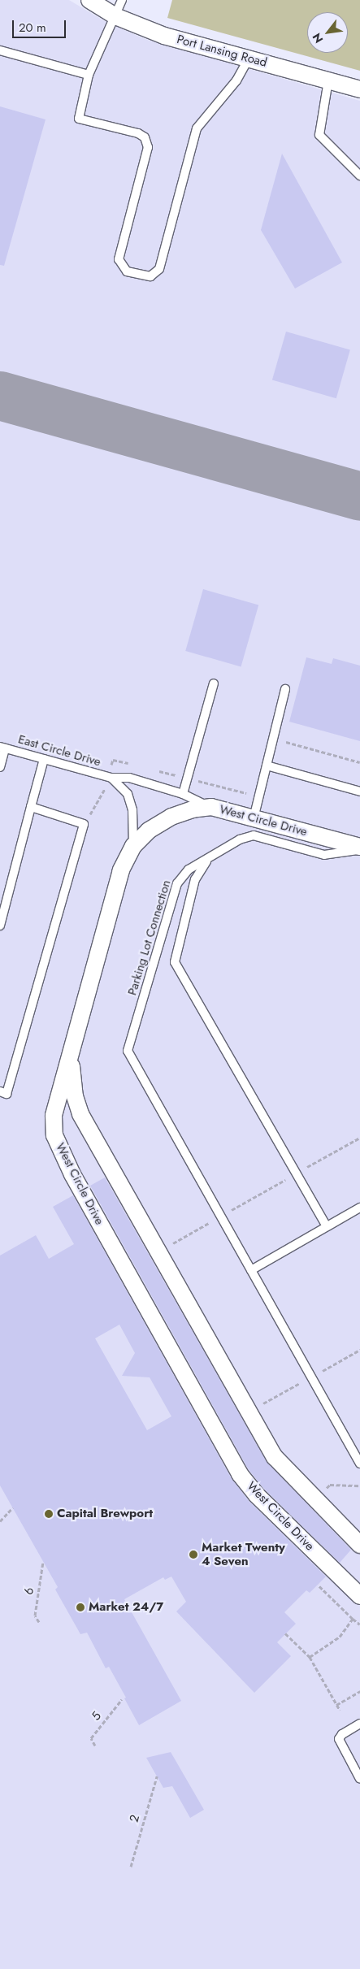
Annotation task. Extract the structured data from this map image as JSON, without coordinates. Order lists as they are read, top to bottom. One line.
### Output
{"streets":{"street":["Port Lansing Road","West Circle Drive"],"lane":["East Circle Drive","Parking Lot Connection"],"path":["6","5","2"]},"crossings":[["East Circle Drive","West Circle Drive"],["West Circle Drive","Parking Lot Connection"]],"places":["Capital Brewport","Market Twenty 4 Seven","Market 24/7"],"scale_bar":"20 m","north":"bottom left"}
